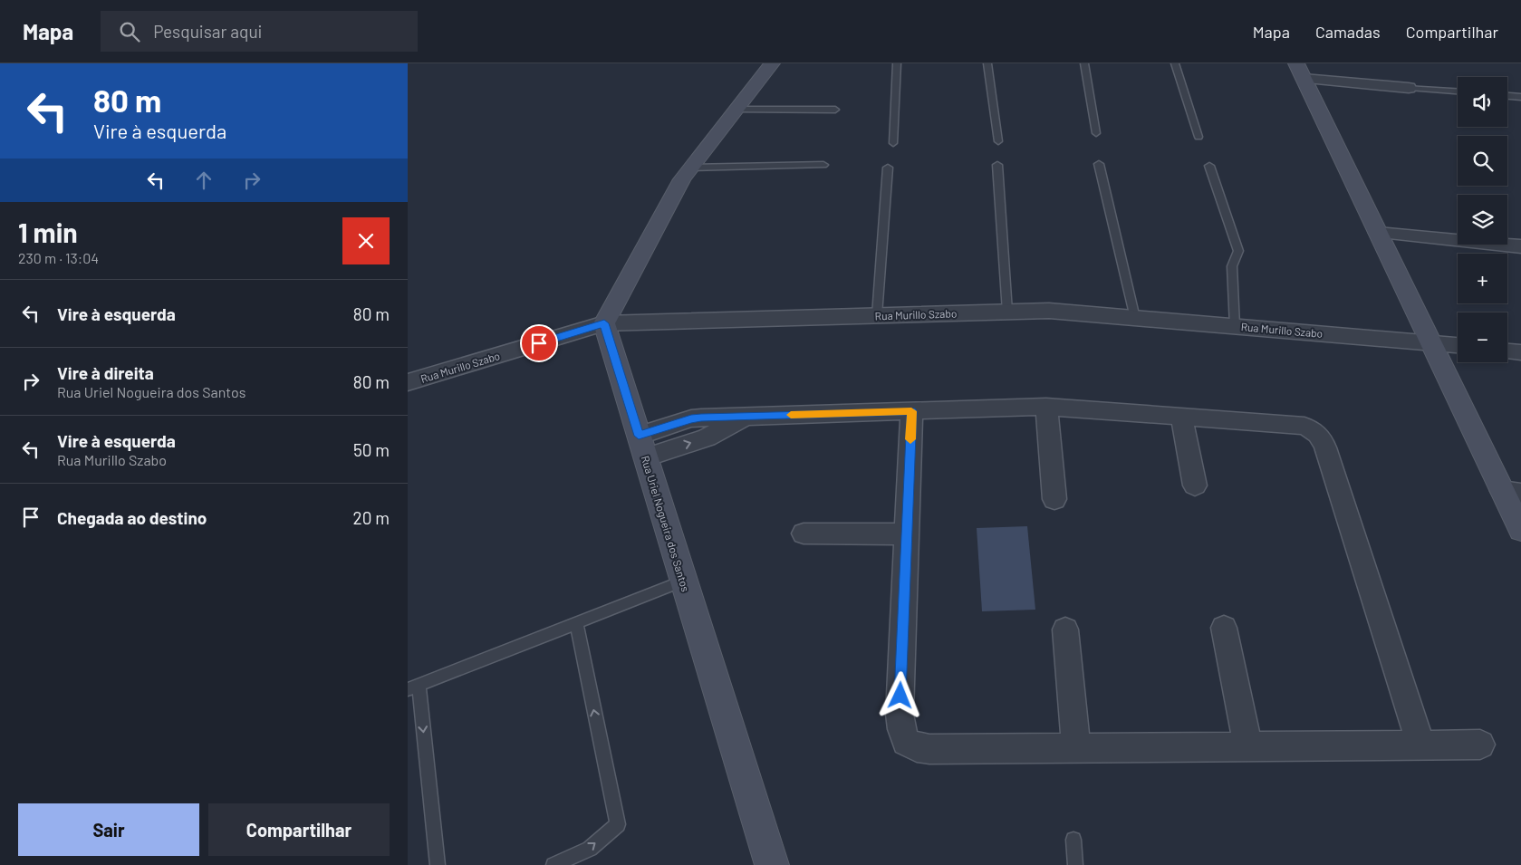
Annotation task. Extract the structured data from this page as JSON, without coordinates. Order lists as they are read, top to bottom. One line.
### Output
{"streets":{"street":["Rua Murillo Szabo","Rua Uriel Nogueira dos Santos"]},"crossings":[["Rua Murillo Szabo","Rua Uriel Nogueira dos Santos"]],"page":{"header":"Mapa","search":"Pesquisar aqui","nav":["Mapa","Camadas","Compartilhar"],"turn":["80 m","Vire à esquerda"],"map_buttons":["+","−"],"heading":["1 min","230 m · 13:04"],"list":[{"name":"Vire à esquerda","value":"80 m"},{"name":"Vire à direita","note":"Rua Uriel Nogueira dos Santos","value":"80 m"},{"name":"Vire à esquerda","note":"Rua Murillo Szabo","value":"50 m"},{"name":"Chegada ao destino","value":"20 m"}],"buttons":["Sair","Compartilhar"]}}
